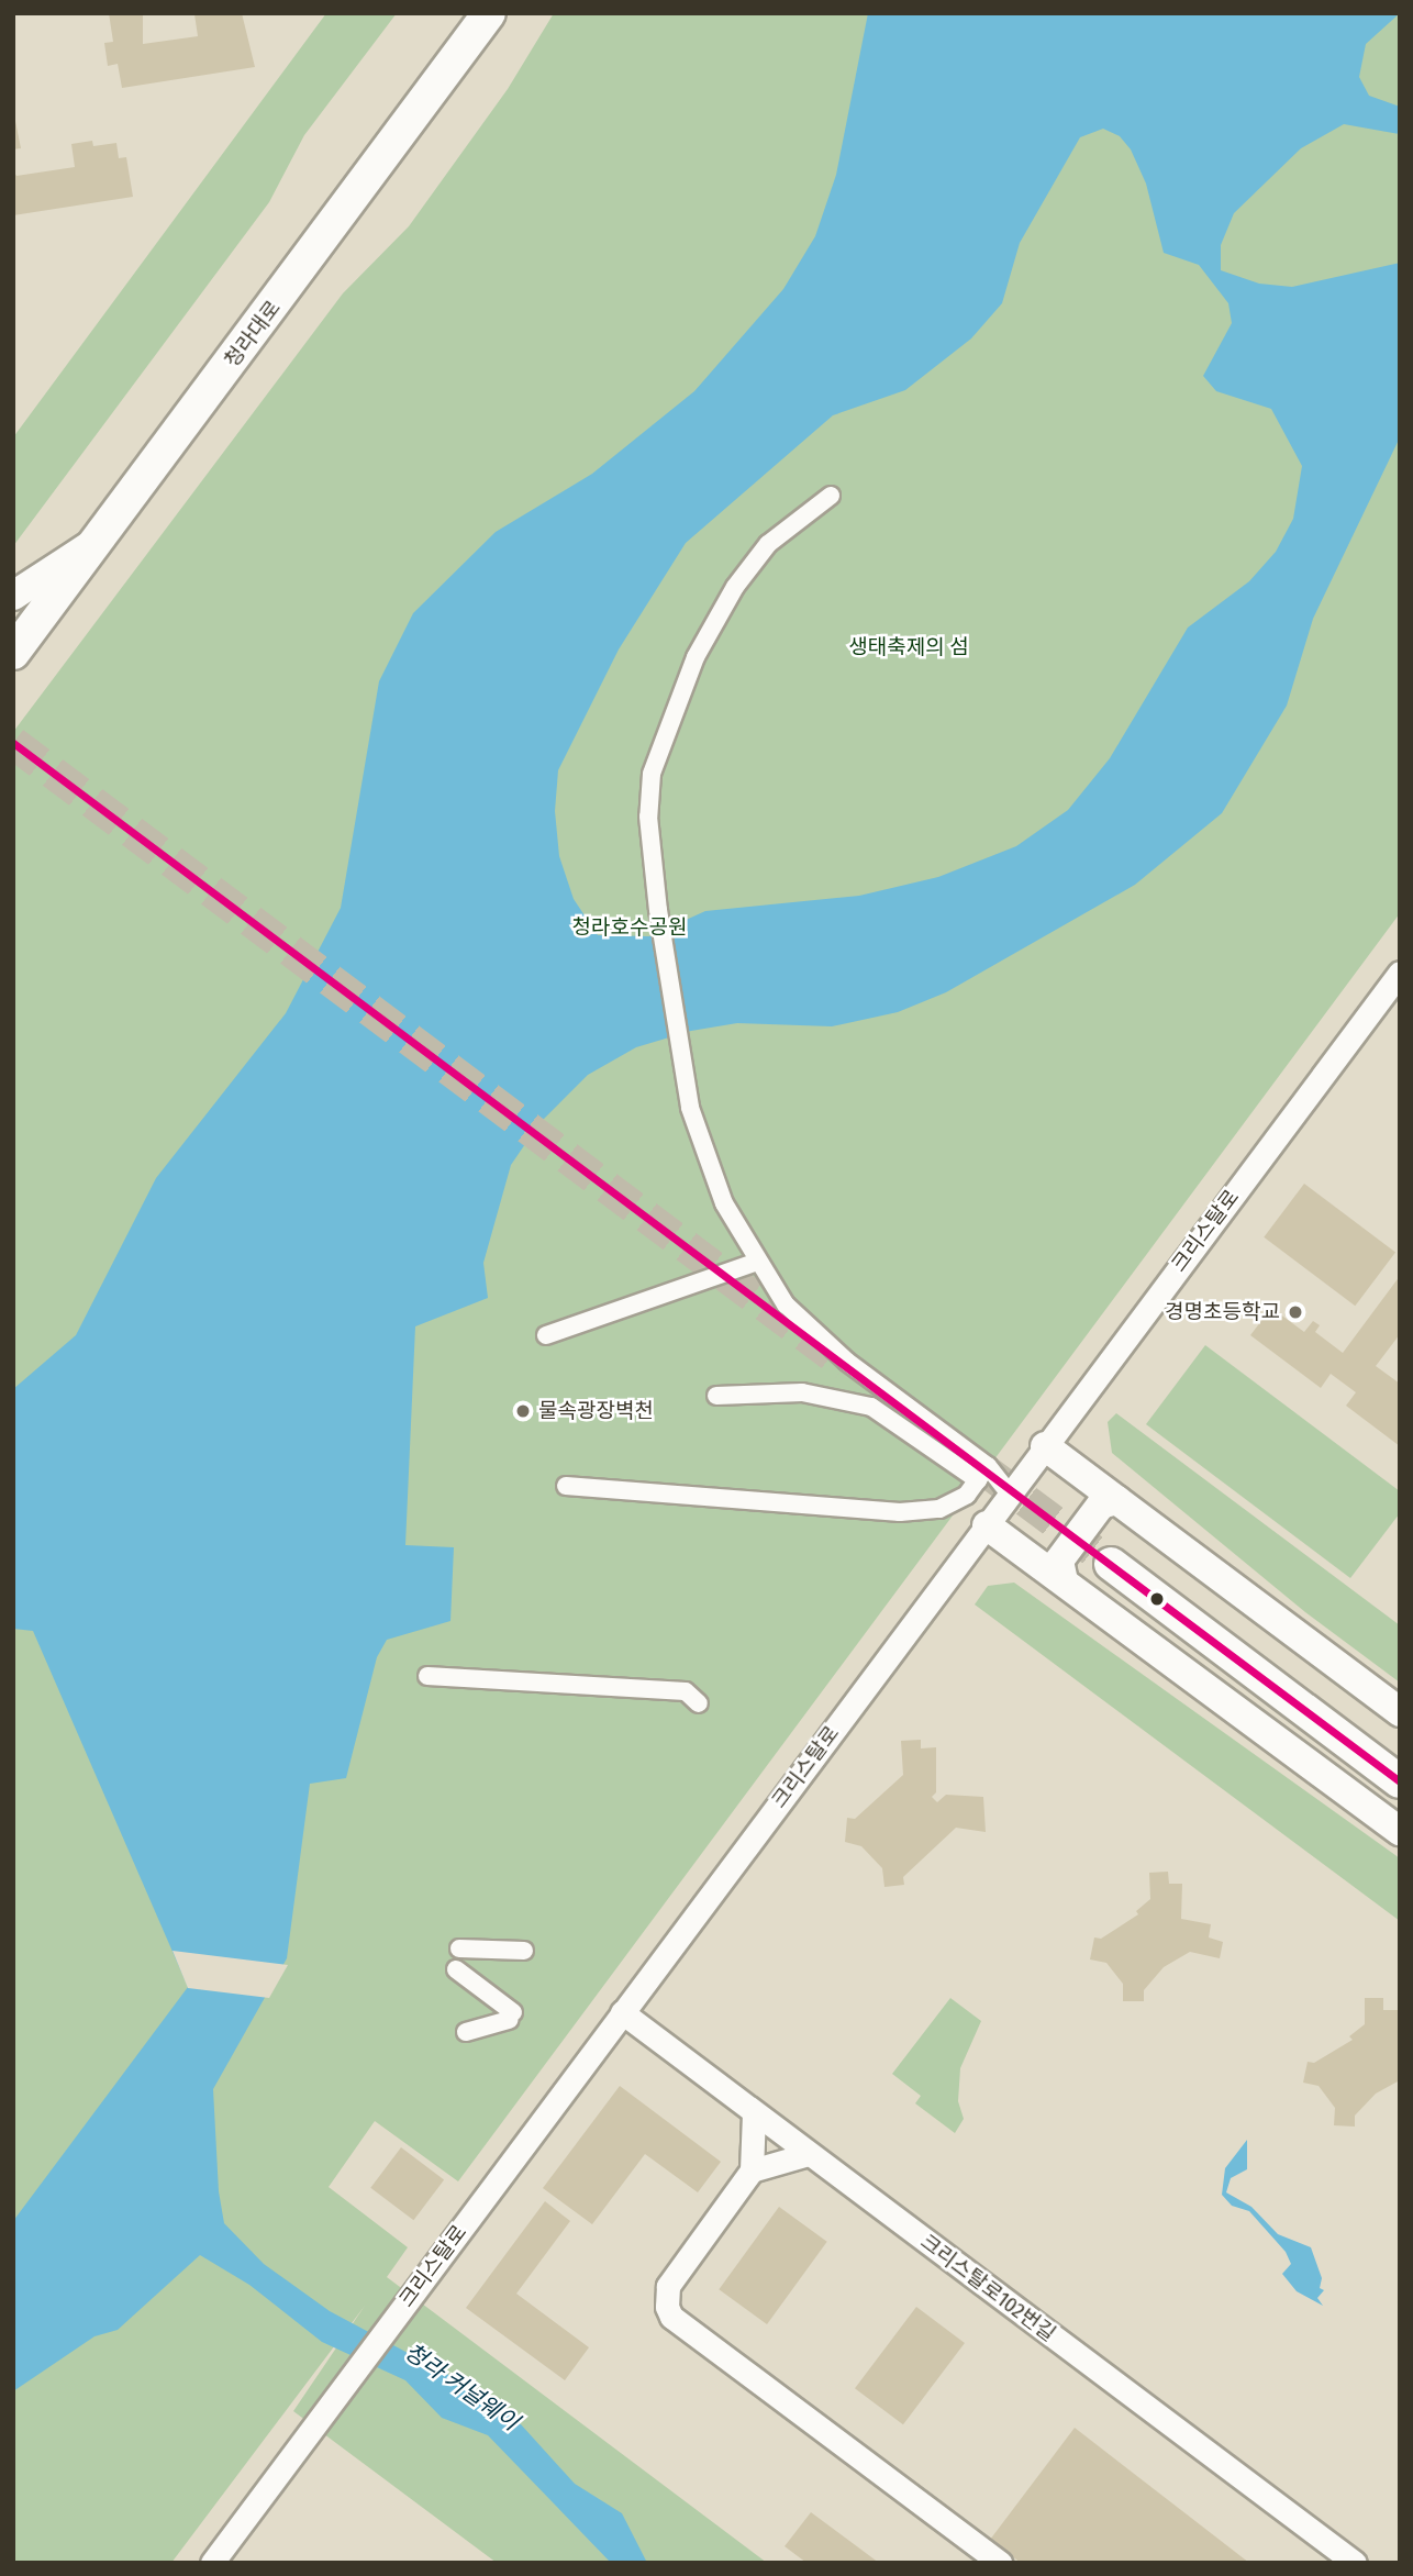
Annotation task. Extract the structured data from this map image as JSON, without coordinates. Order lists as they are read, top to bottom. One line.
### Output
{"streets":{"main road":["청라대로"],"street":["크리스탈로","크리스탈로102번길"]},"crossings":[["크리스탈로","크리스탈로102번길"]],"water":["청라 커널웨이"],"parks":["생태축제의 섬","청라호수공원"],"places":["경명초등학교","물속광장벽천"]}
